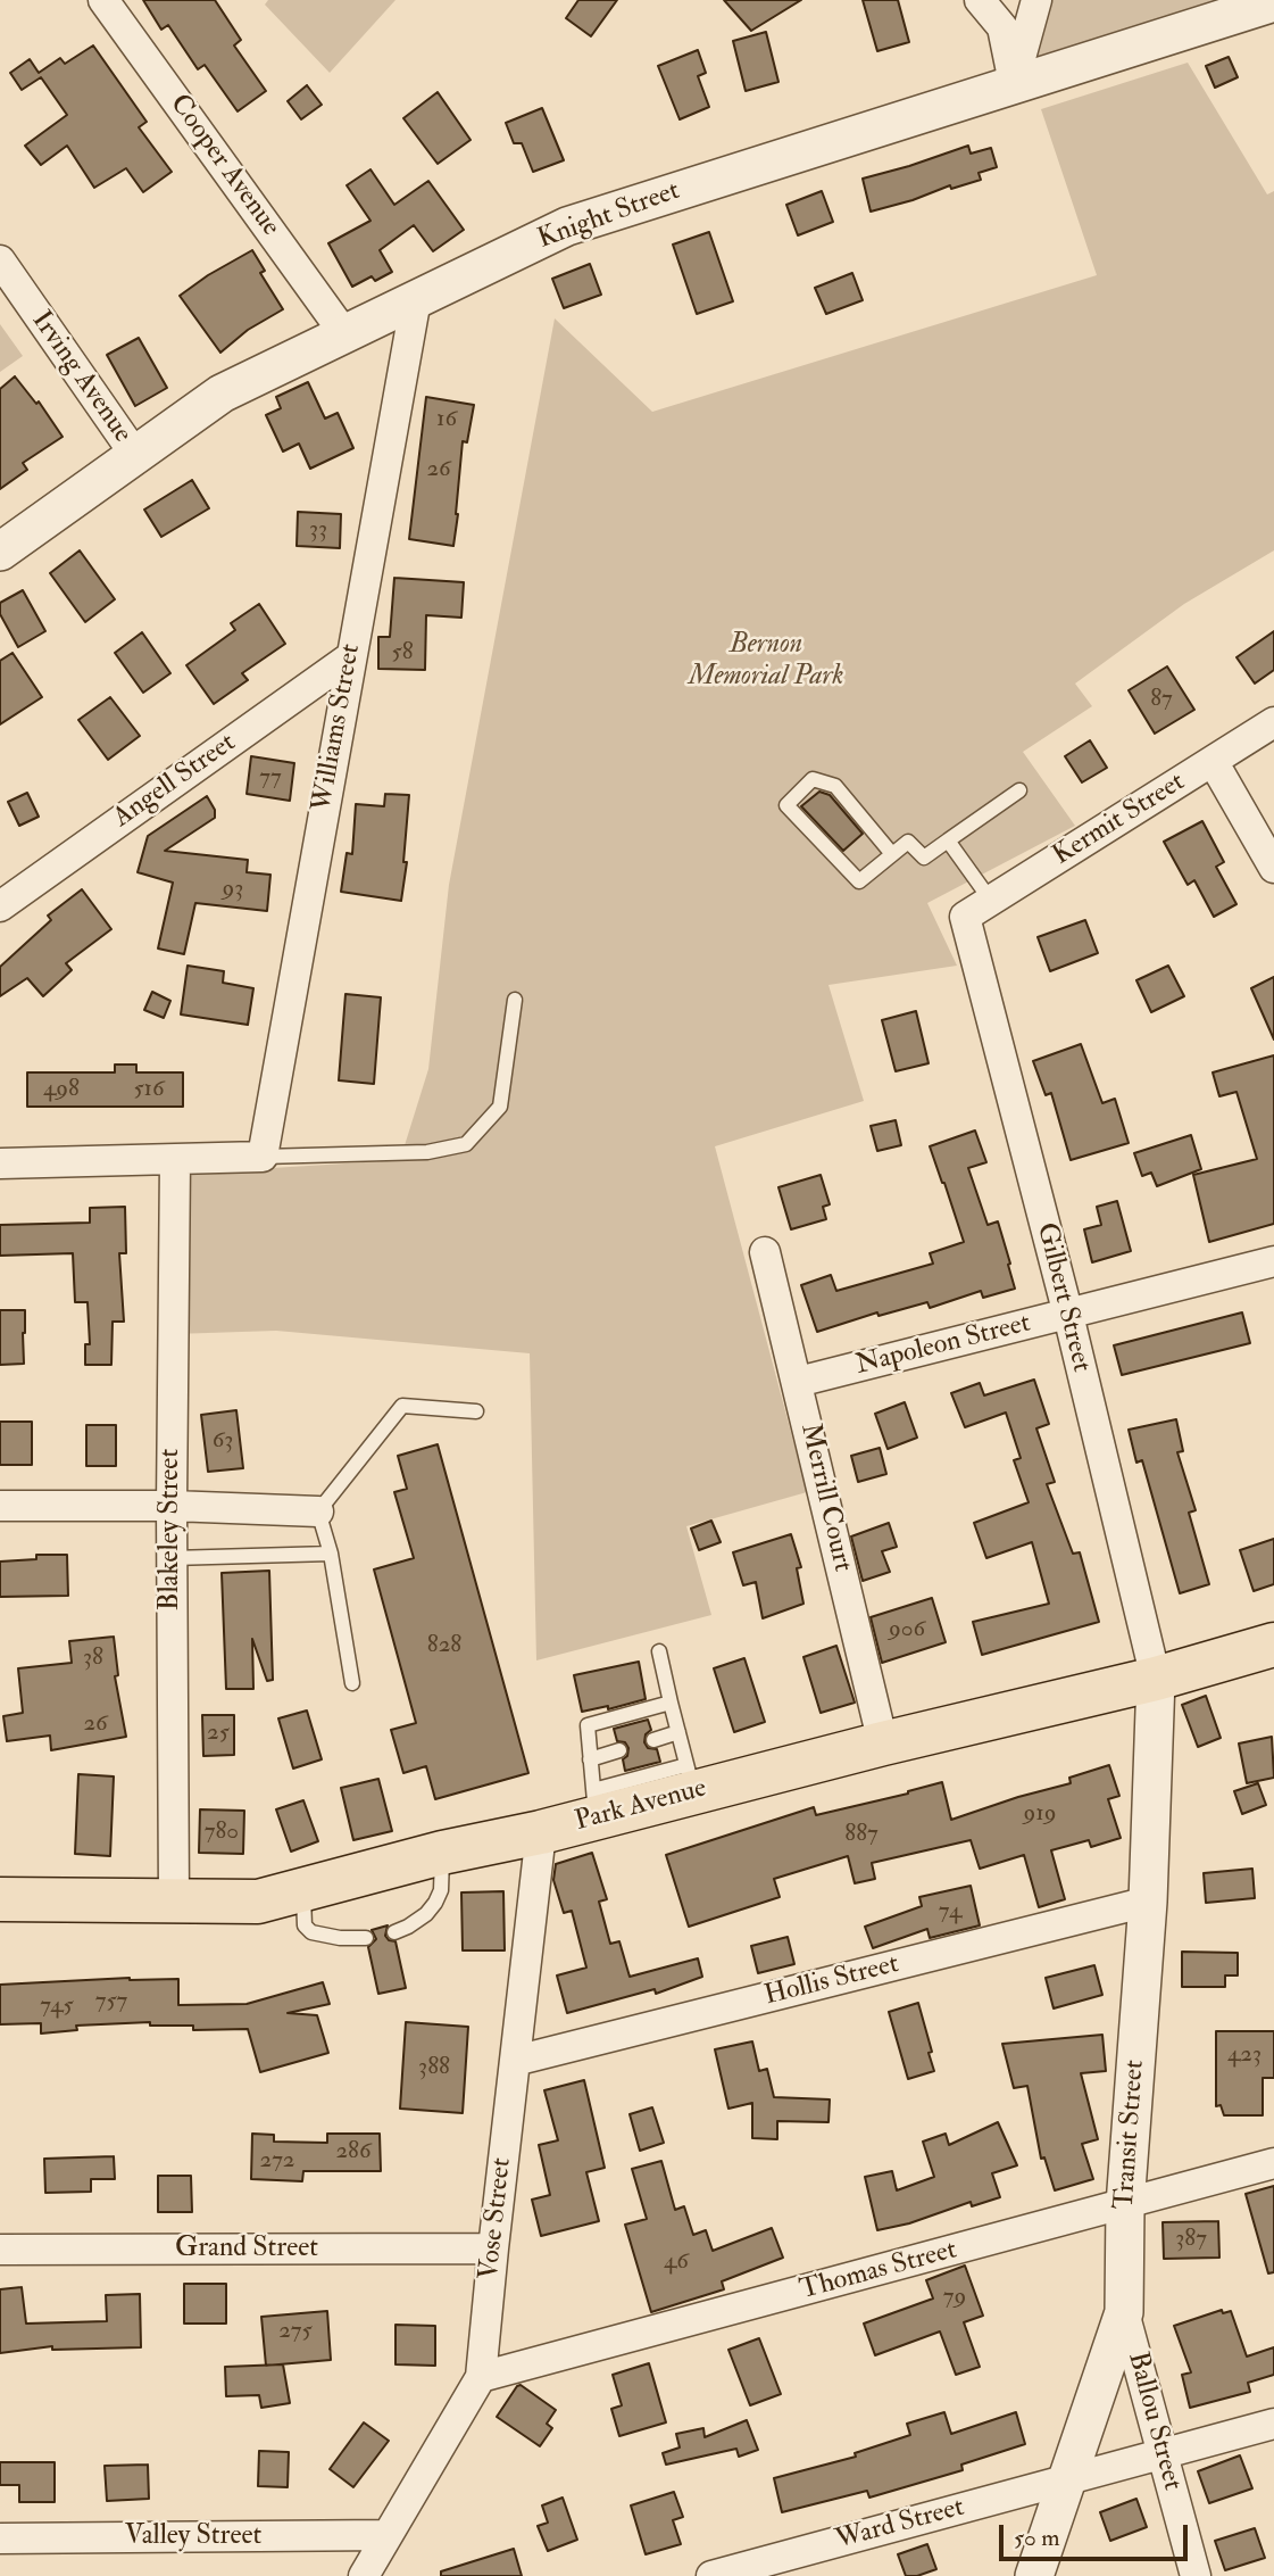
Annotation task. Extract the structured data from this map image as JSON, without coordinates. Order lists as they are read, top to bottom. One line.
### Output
{"streets":{"main road":["Park Avenue"],"street":["Cooper Avenue","Knight Street","Irving Avenue","Williams Street","Angell Street","Kermit Street","Gilbert Street","Napoleon Street","Merrill Court","Blakeley Street","Hollis Street","Transit Street","Vose Street","Grand Street","Thomas Street","Ballou Street","Ward Street","Valley Street"]},"crossings":[["Cooper Avenue","Knight Street"],["Knight Street","Irving Avenue"],["Knight Street","Williams Street"],["Williams Street","Angell Street"],["Kermit Street","Gilbert Street"],["Gilbert Street","Napoleon Street"],["Gilbert Street","Park Avenue"],["Gilbert Street","Transit Street"],["Napoleon Street","Merrill Court"],["Merrill Court","Park Avenue"],["Blakeley Street","Park Avenue"],["Park Avenue","Transit Street"],["Park Avenue","Vose Street"],["Hollis Street","Transit Street"],["Hollis Street","Vose Street"],["Transit Street","Thomas Street"],["Transit Street","Ballou Street"],["Transit Street","Ward Street"],["Vose Street","Grand Street"],["Vose Street","Thomas Street"],["Vose Street","Valley Street"],["Ballou Street","Ward Street"]],"parks":["Bernon Memorial Park"],"house_numbers":["16","26","33","58","87","77","93","498","516","63","906","828","38","26","25","919","780","887","74","757","745","423","388","286","272","387","46","79","275"],"scale_bar":"50 m"}
